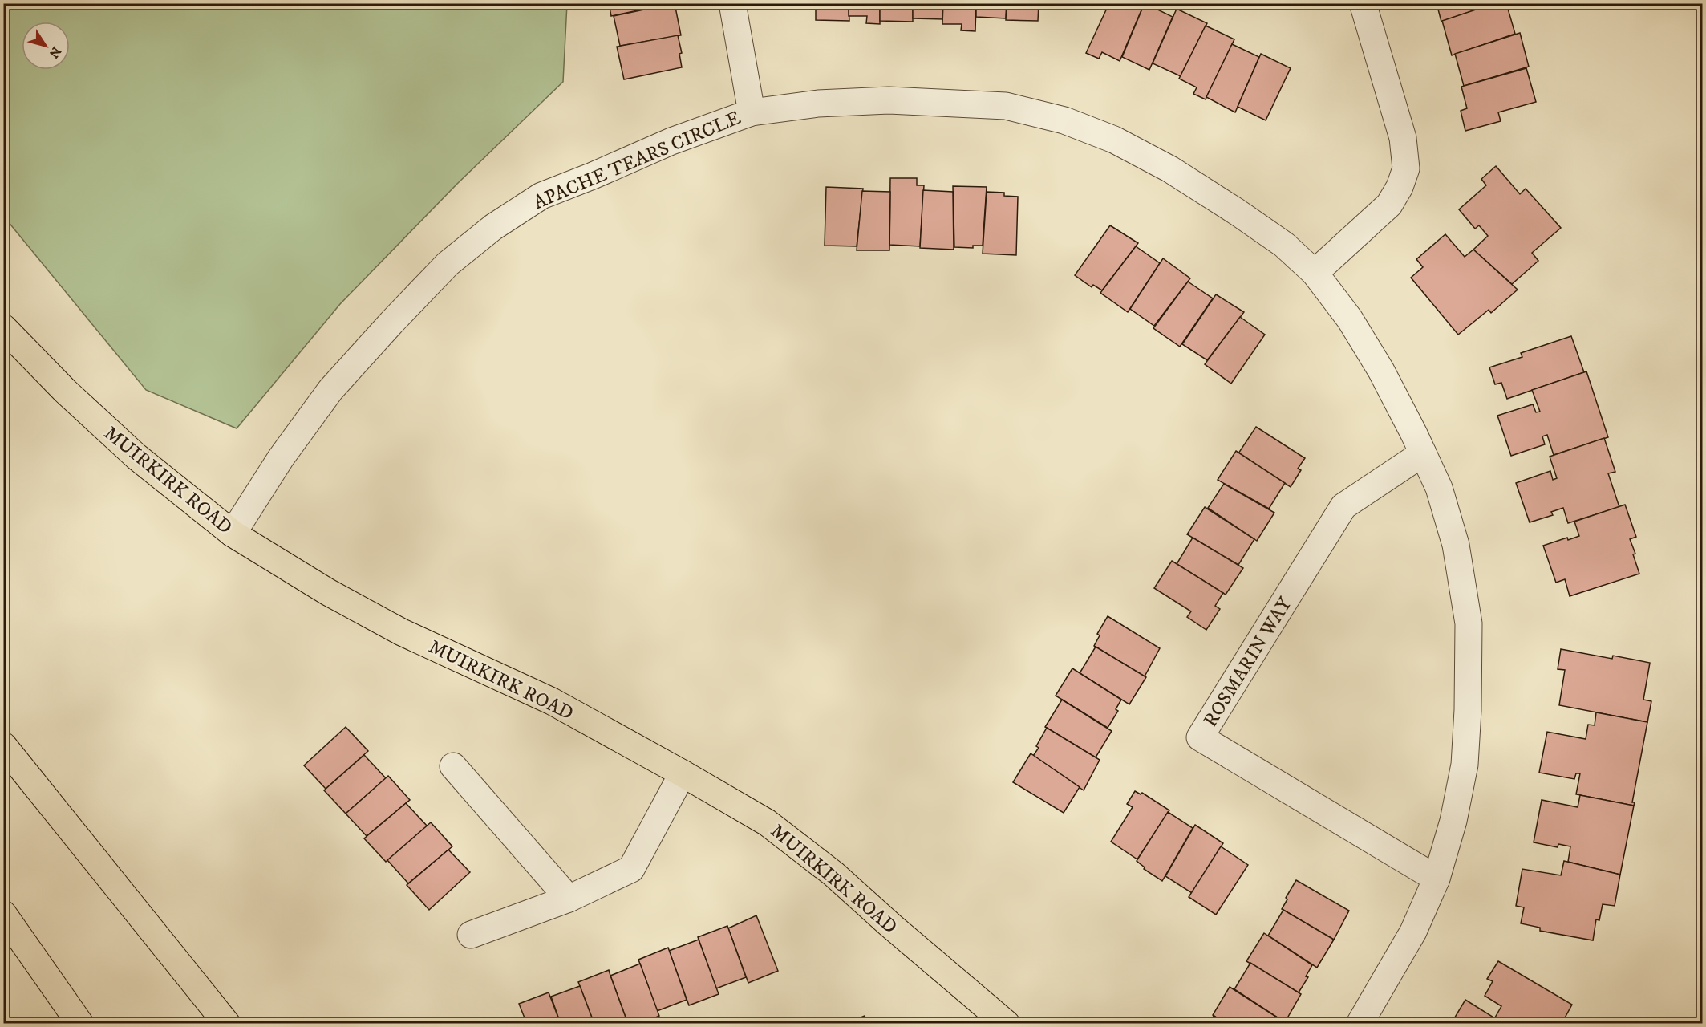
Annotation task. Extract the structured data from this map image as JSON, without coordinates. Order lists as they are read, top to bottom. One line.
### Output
{"streets":{"main road":["MUIRKIRK ROAD"],"street":["APACHE TEARS CIRCLE","ROSMARIN WAY"]},"crossings":[["APACHE TEARS CIRCLE","MUIRKIRK ROAD"],["APACHE TEARS CIRCLE","ROSMARIN WAY"]],"north":"bottom right"}
